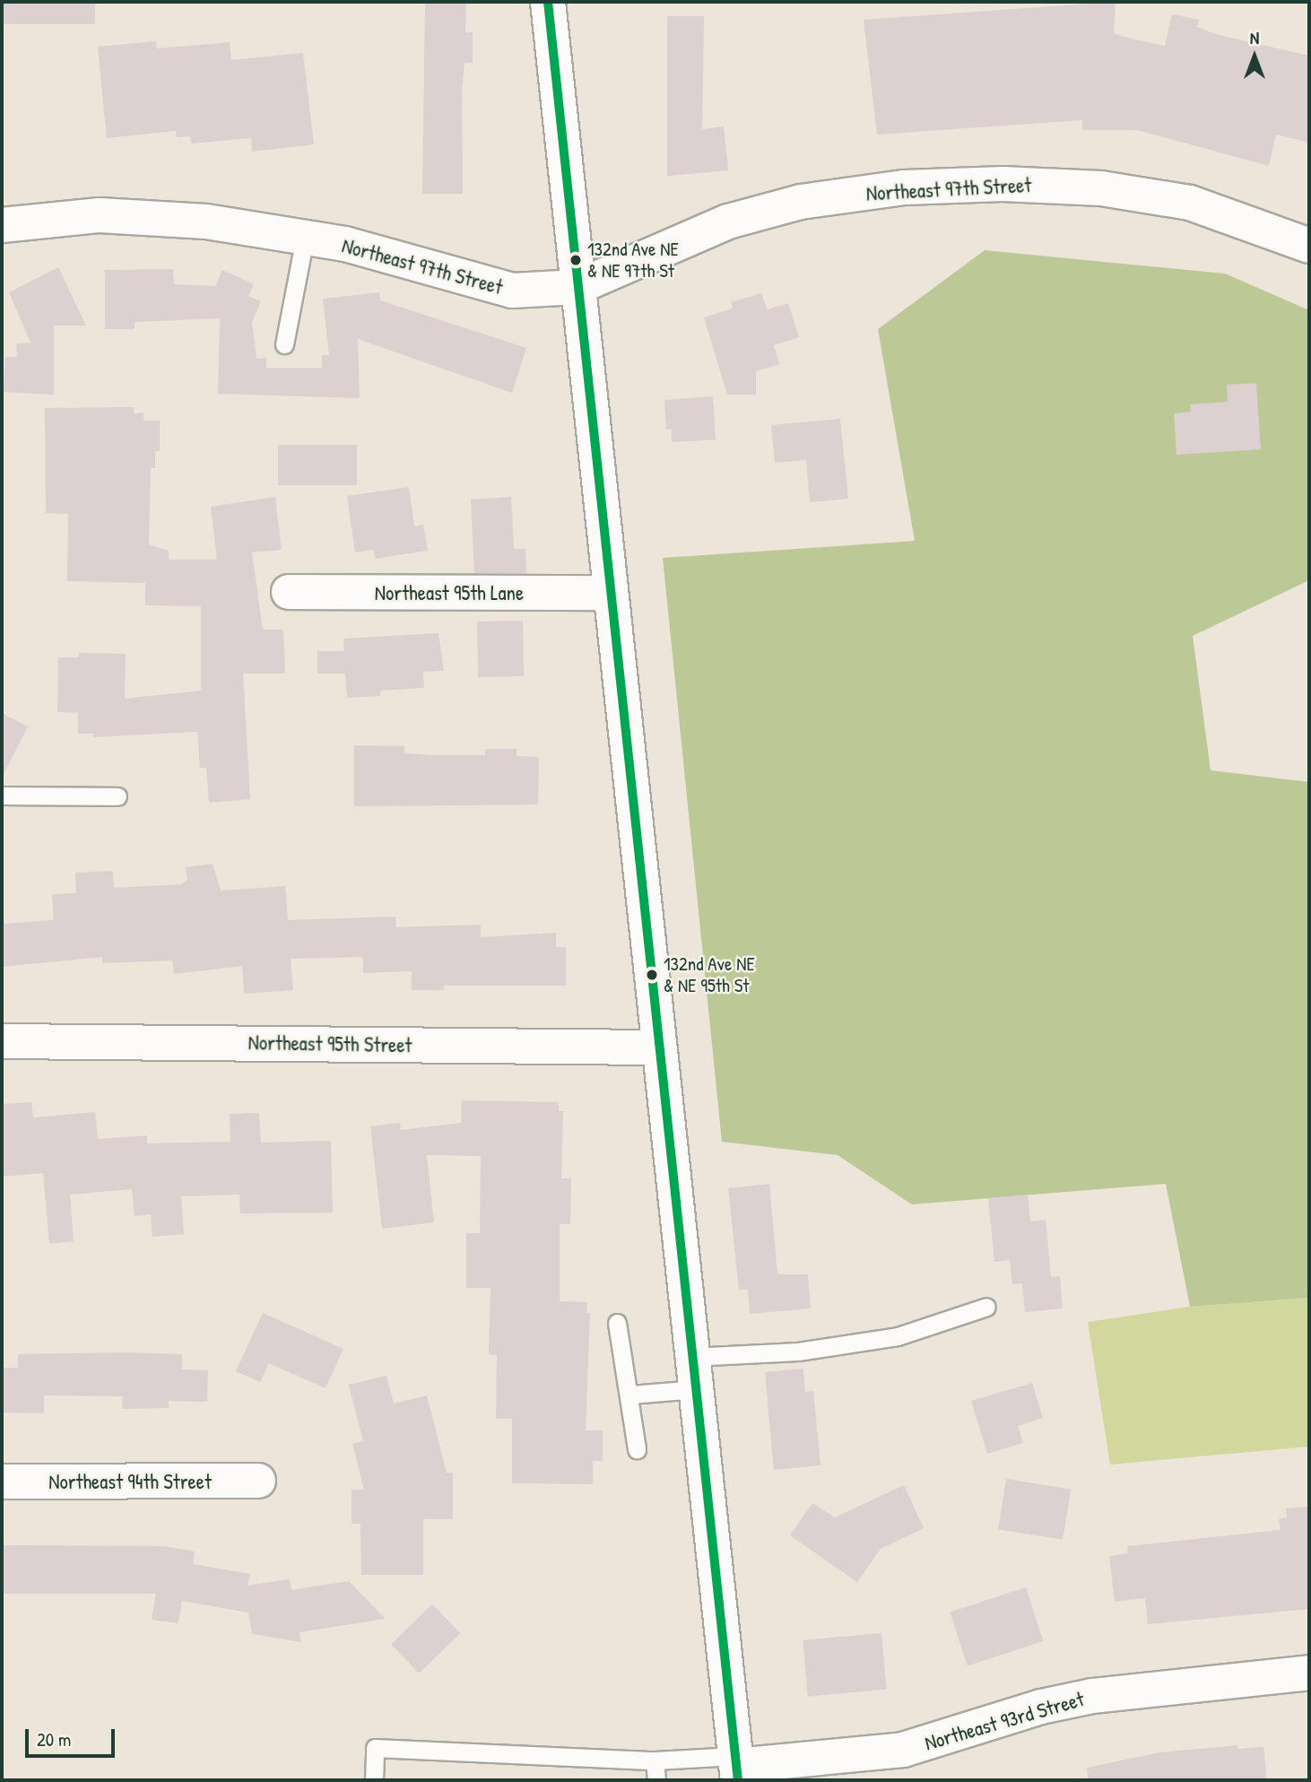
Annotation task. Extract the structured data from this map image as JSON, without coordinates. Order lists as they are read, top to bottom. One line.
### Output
{"streets":{"street":["Northeast 97th Street","Northeast 95th Lane","Northeast 95th Street","Northeast 94th Street","Northeast 93rd Street"]},"places":["132nd Ave NE & NE 97th St","132nd Ave NE & NE 95th St"],"scale_bar":"20 m","north":"top"}
